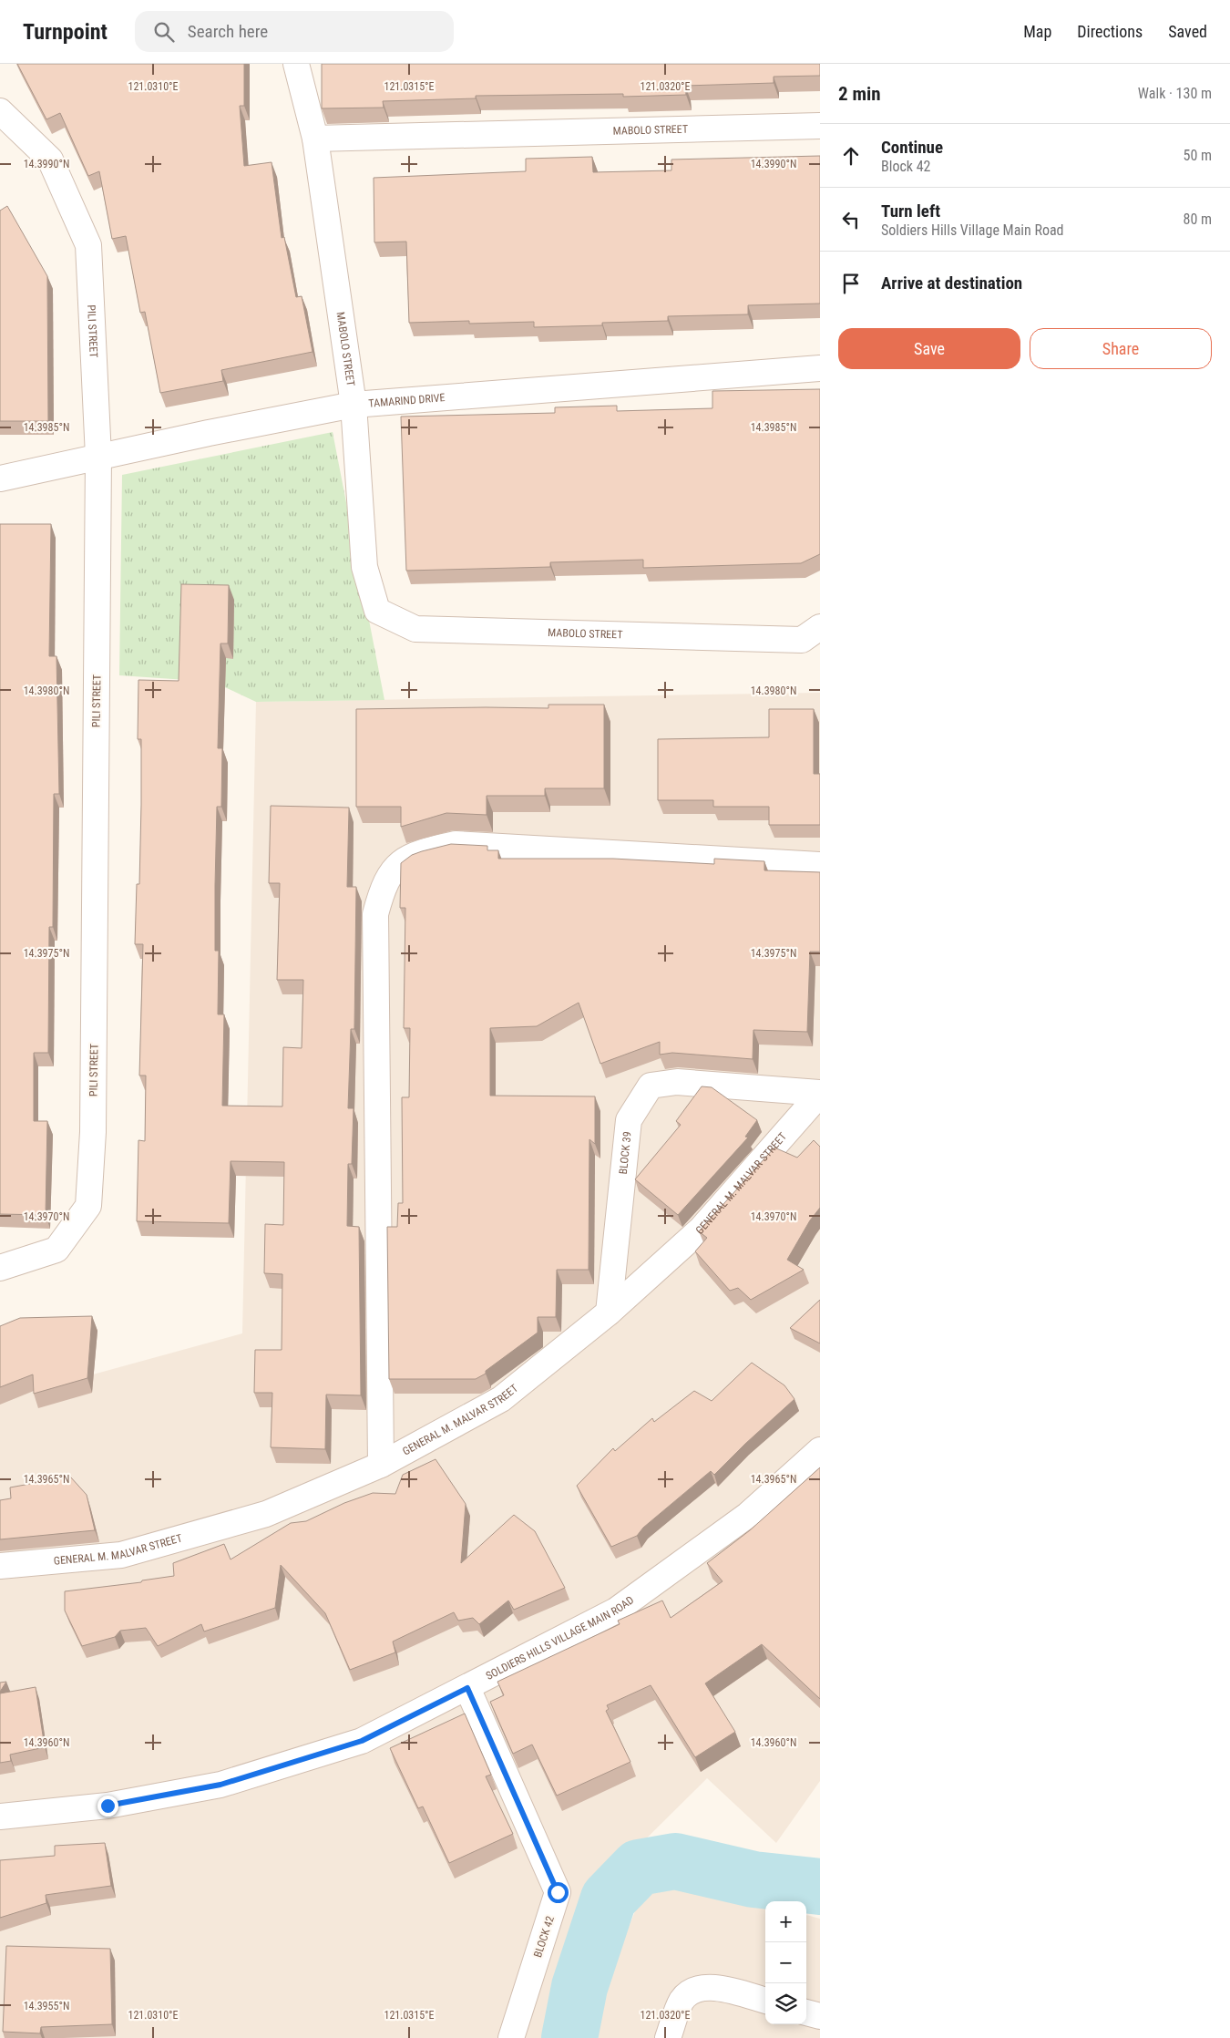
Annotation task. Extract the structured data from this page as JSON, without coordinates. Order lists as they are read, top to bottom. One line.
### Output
{"streets":{"street":["MABOLO STREET","PILI STREET","TAMARIND DRIVE","BLOCK 39","GENERAL M. MALVAR STREET","SOLDIERS HILLS VILLAGE MAIN ROAD","BLOCK 42"]},"crossings":[["MABOLO STREET","TAMARIND DRIVE"],["PILI STREET","TAMARIND DRIVE"],["BLOCK 39","GENERAL M. MALVAR STREET"],["SOLDIERS HILLS VILLAGE MAIN ROAD","BLOCK 42"]],"page":{"header":"Turnpoint","search":"Search here","nav":["Map","Directions","Saved"],"heading":["2 min","Walk · 130 m"],"list":[["Continue","Block 42","50 m"],["Turn left","Soldiers Hills Village Main Road","80 m"],"Arrive at destination"],"buttons":["Save","Share"],"map_buttons":["+","−"]},"coordinates":["121.0310°E","121.0315°E","121.0320°E","14.3990°N","14.3985°N","14.3980°N","14.3975°N","14.3970°N","14.3965°N","14.3960°N","14.3955°N"]}
